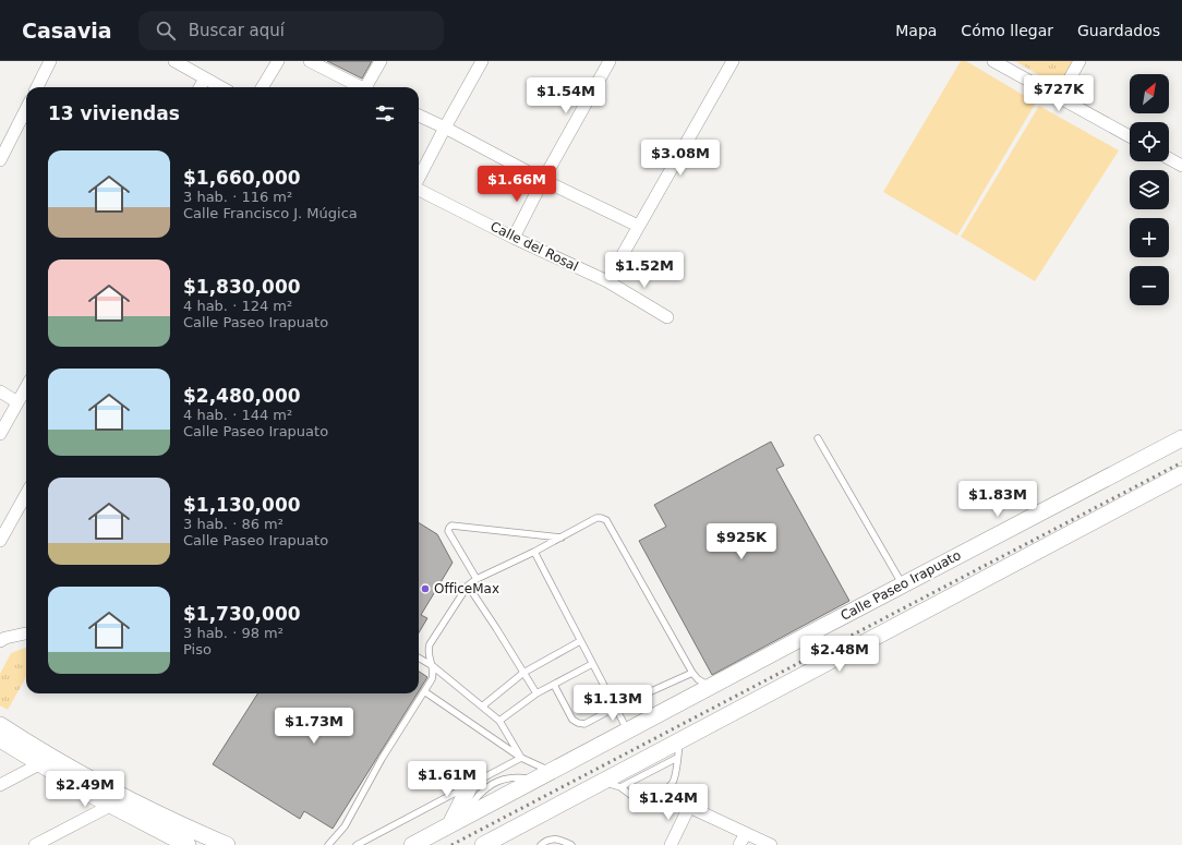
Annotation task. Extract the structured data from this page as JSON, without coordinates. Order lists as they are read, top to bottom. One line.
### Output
{"streets":{"main road":["Calle Paseo Irapuato"],"street":["Calle del Rosal"]},"places":["OfficeMax"],"north":"top right","page":{"header":"Casavia","search":"Buscar aquí","nav":["Mapa","Cómo llegar","Guardados"],"map_buttons":["+","−"],"price":["$727K","$1.54M","$3.08M","$1.66M","$1.52M","$1.83M","$925K","$2.48M","$1.13M","$1.73M","$1.61M","$2.49M","$1.24M"],"heading":"13 viviendas","list":[{"name":"$1,660,000","note":"3 hab. · 116 m² · Calle Francisco J. Múgica"},{"name":"$1,830,000","note":"4 hab. · 124 m² · Calle Paseo Irapuato"},{"name":"$2,480,000","note":"4 hab. · 144 m² · Calle Paseo Irapuato"},{"name":"$1,130,000","note":"3 hab. · 86 m² · Calle Paseo Irapuato"},{"name":"$1,730,000","note":"3 hab. · 98 m² · Piso"}]}}
